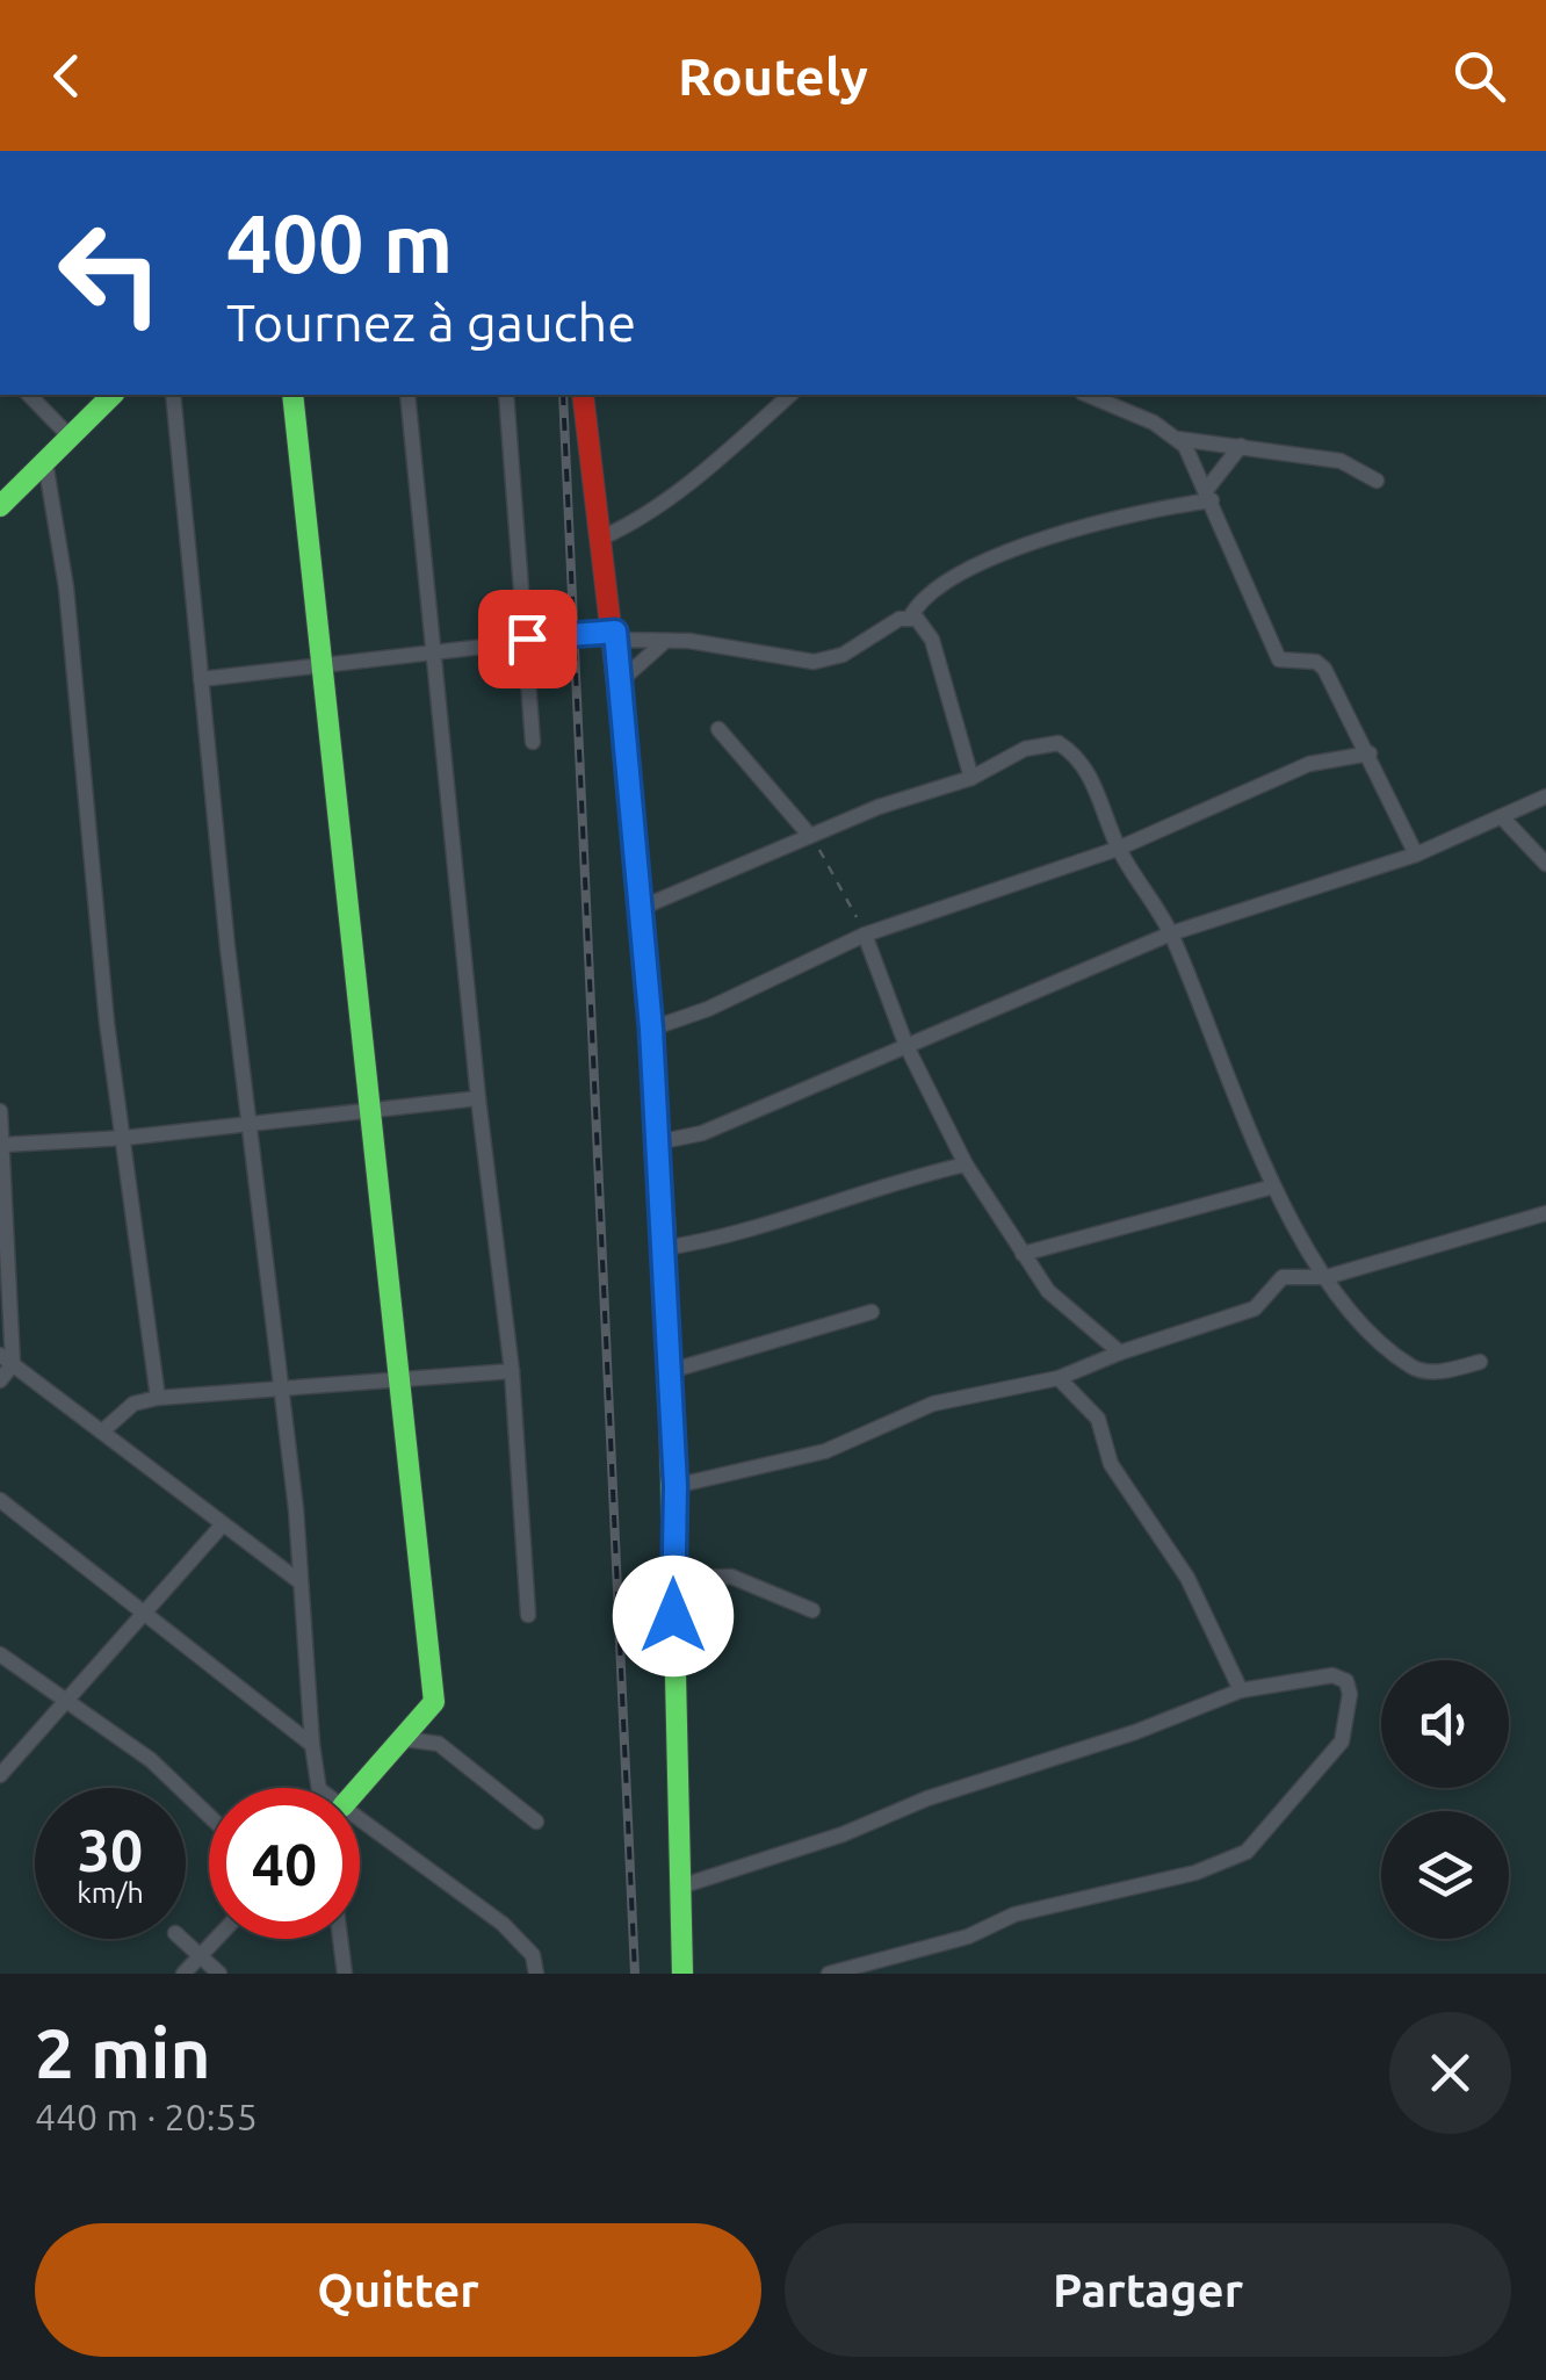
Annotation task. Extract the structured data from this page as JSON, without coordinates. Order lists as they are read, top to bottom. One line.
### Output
{"page":{"header":"Routely","turn":["400 m","Tournez à gauche"],"speed":"30 km/h","limit":"40","heading":["2 min","440 m · 20:55"],"buttons":["Quitter","Partager"]}}
